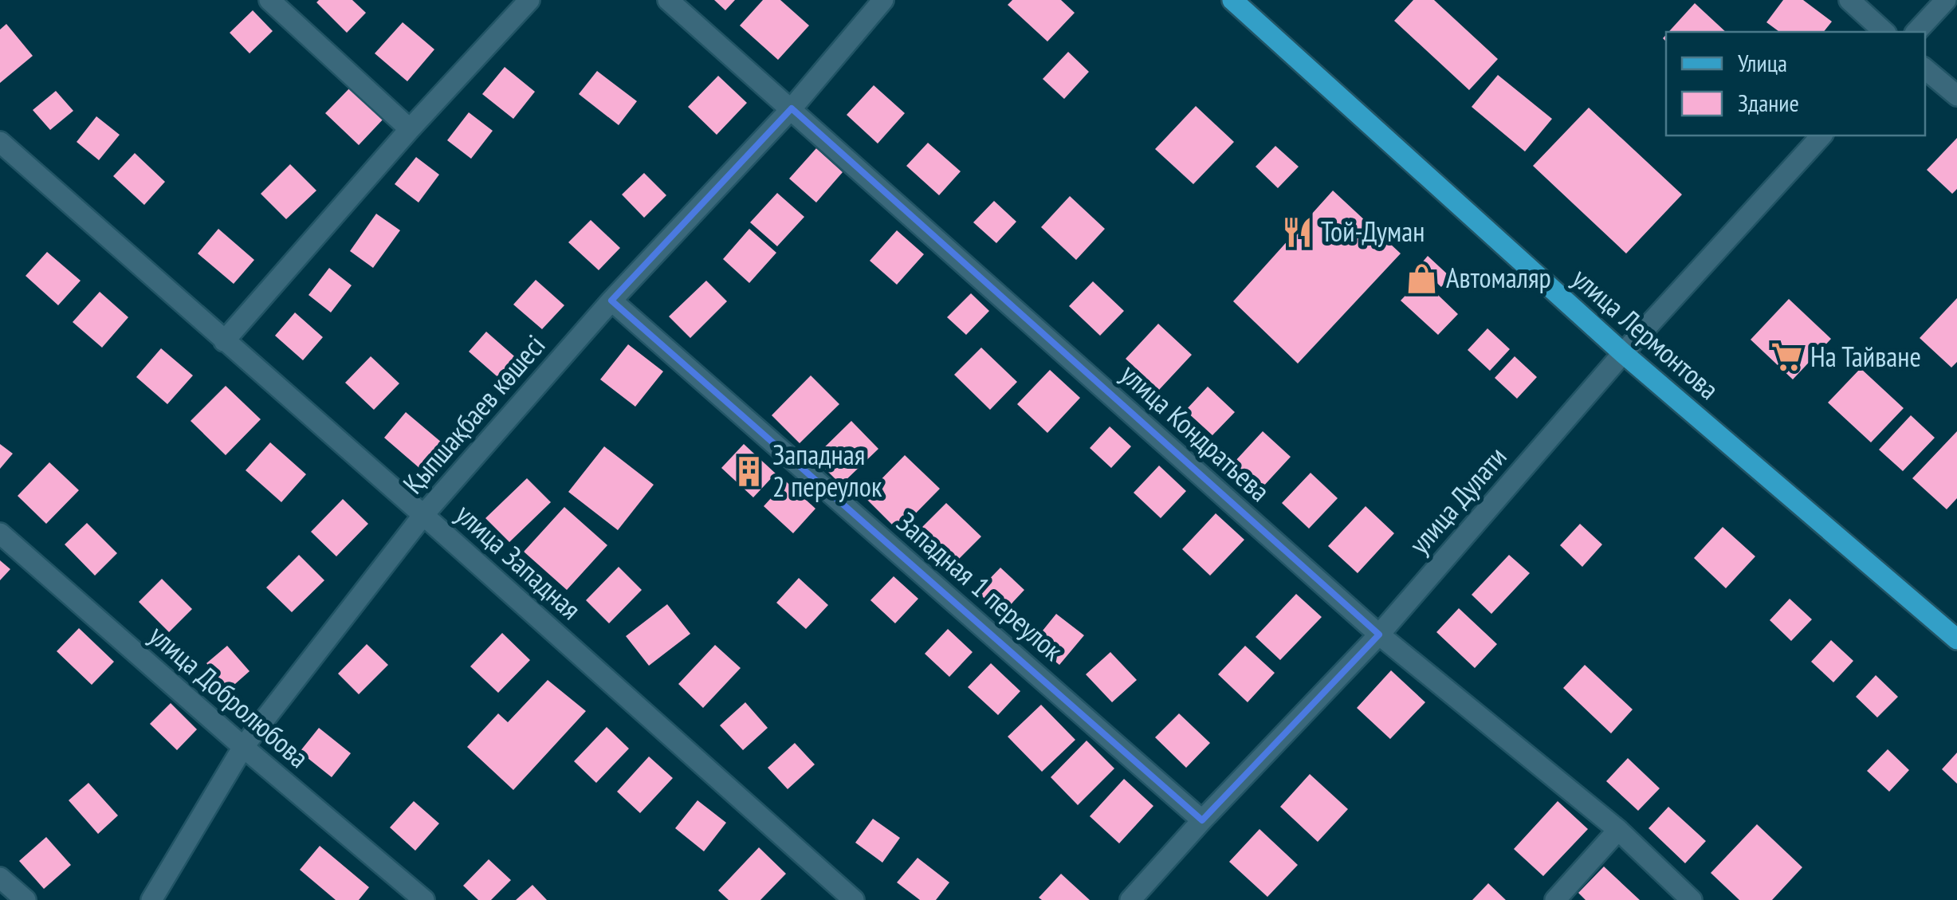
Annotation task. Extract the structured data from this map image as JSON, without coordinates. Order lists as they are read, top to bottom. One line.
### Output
{"streets":{"main road":["улица Лермонтова"],"street":["Қыпшақбаев көшесі","улица Кондратьева","улица Дулати","улица Западная","Западная 1 переулок","улица Добролюбова"]},"crossings":[["улица Лермонтова","улица Дулати"],["Қыпшақбаев көшесі","улица Кондратьева"],["Қыпшақбаев көшесі","улица Западная"],["Қыпшақбаев көшесі","Западная 1 переулок"],["Қыпшақбаев көшесі","улица Добролюбова"],["улица Кондратьева","улица Дулати"],["улица Дулати","Западная 1 переулок"]],"places":{"restaurant":["Той-Думан"],"shop":["Автомаляр"],"supermarket":["На Тайване"],"building":["Западная 2 переулок"]},"legend":["Улица","Здание"]}
